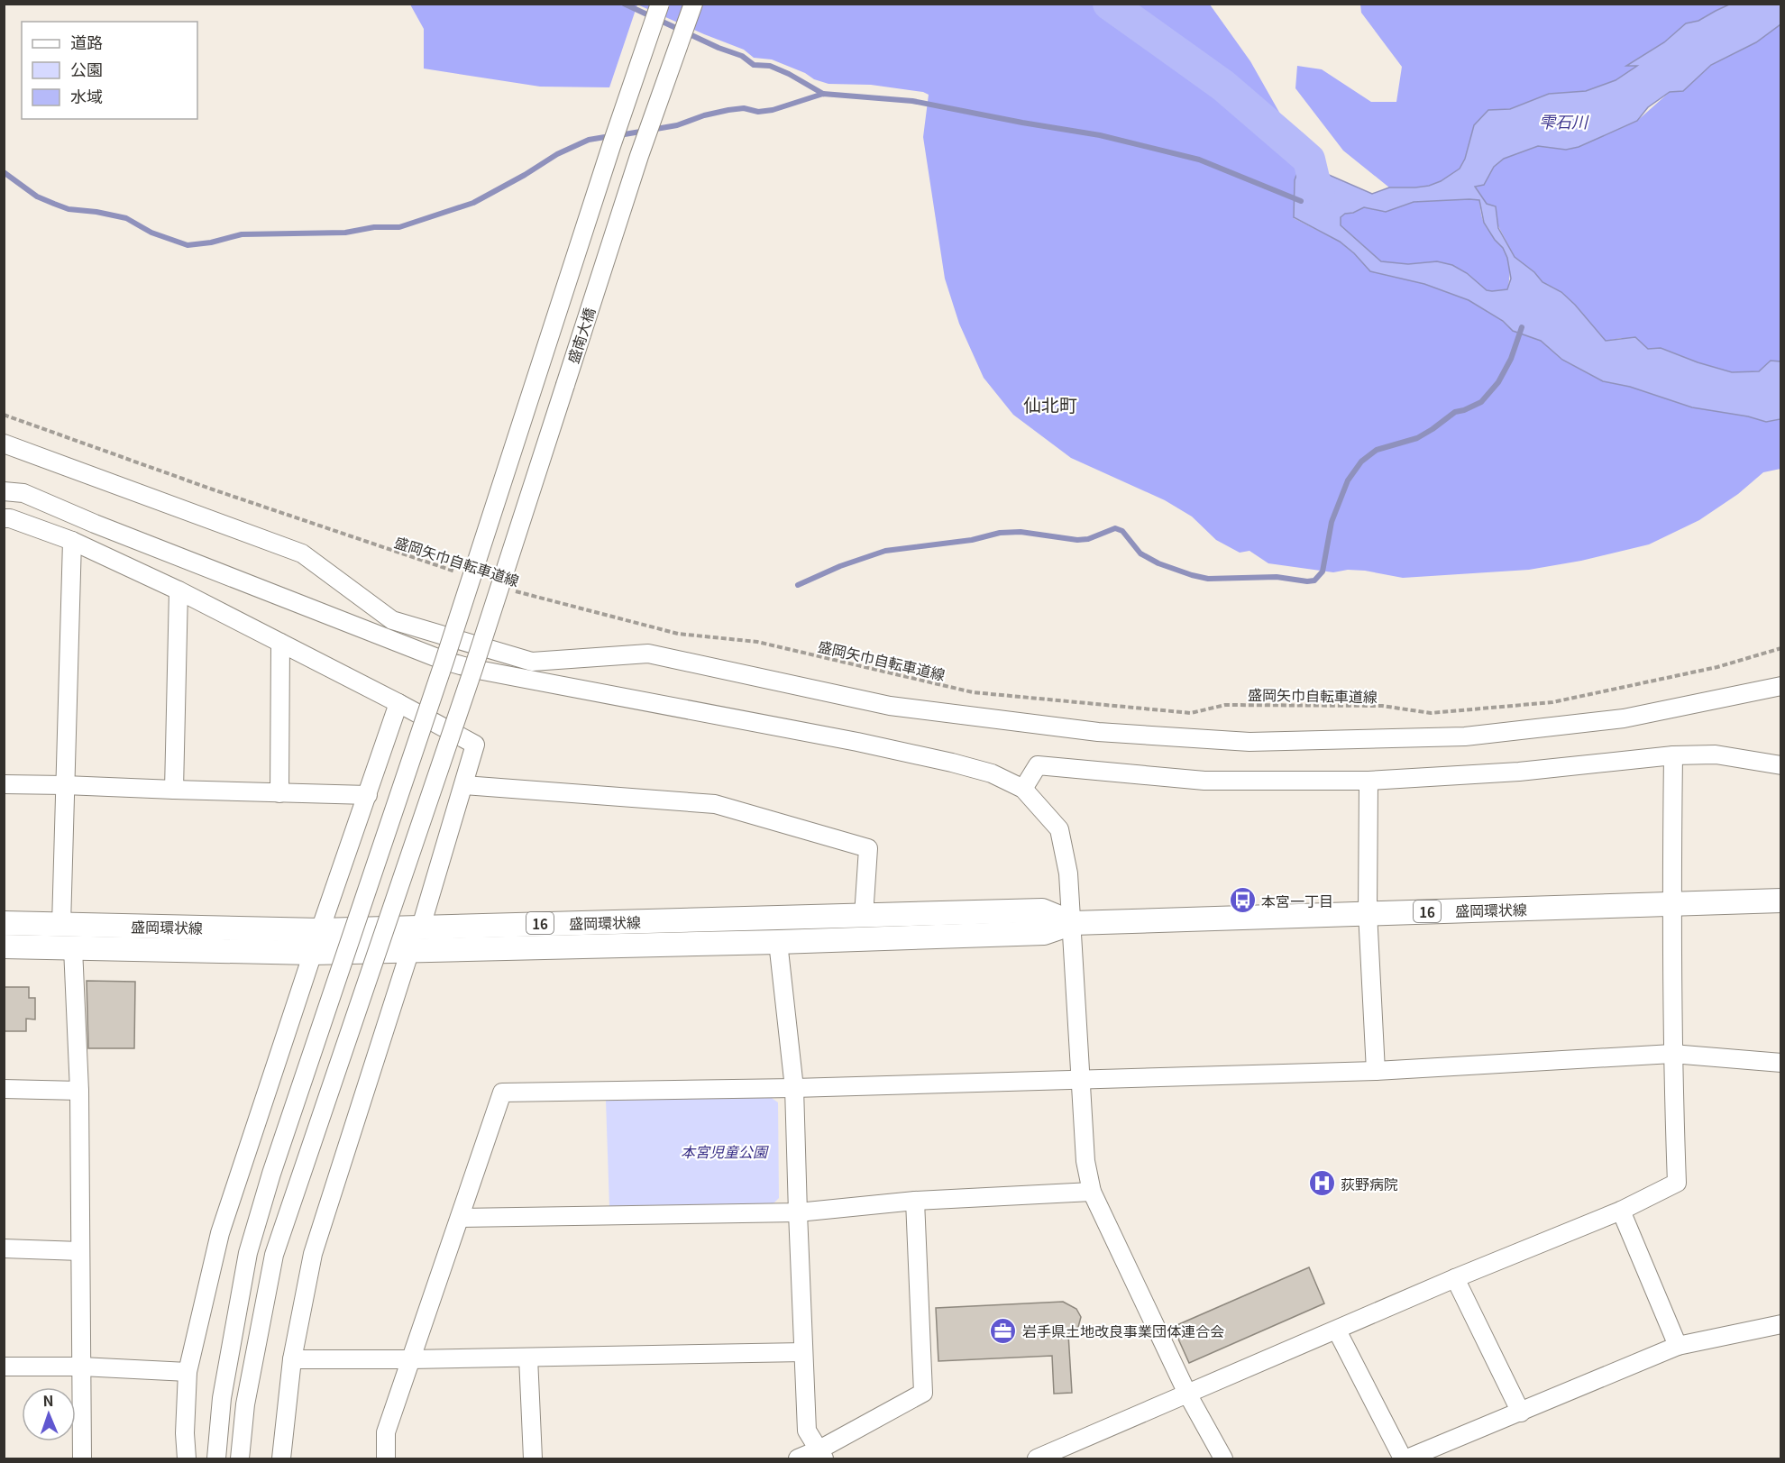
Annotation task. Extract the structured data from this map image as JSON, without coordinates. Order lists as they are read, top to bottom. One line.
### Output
{"streets":{"main road":["盛岡環状線","16"],"street":["盛南大橋"],"path":["盛岡矢巾自転車道線"]},"districts":["仙北町"],"water":["雫石川"],"parks":["本宮児童公園"],"places":{"bus stop":["本宮一丁目"],"hospital":["荻野病院"],"office":["岩手県土地改良事業団体連合会"]},"legend":["道路","公園","水域"],"north":"top"}
